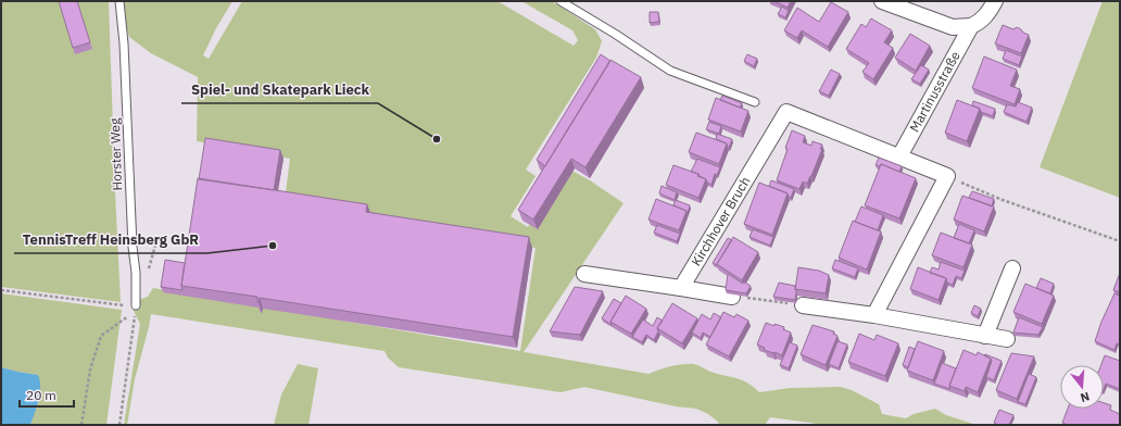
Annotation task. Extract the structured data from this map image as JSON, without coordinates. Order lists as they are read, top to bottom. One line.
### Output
{"streets":{"street":["Martinusstraße","Kirchhover Bruch"],"lane":["Horster Weg"]},"crossings":[["Martinusstraße","Kirchhover Bruch"]],"places":["Spiel- und Skatepark Lieck","TennisTreff Heinsberg GbR"],"scale_bar":"20 m","north":"bottom"}
